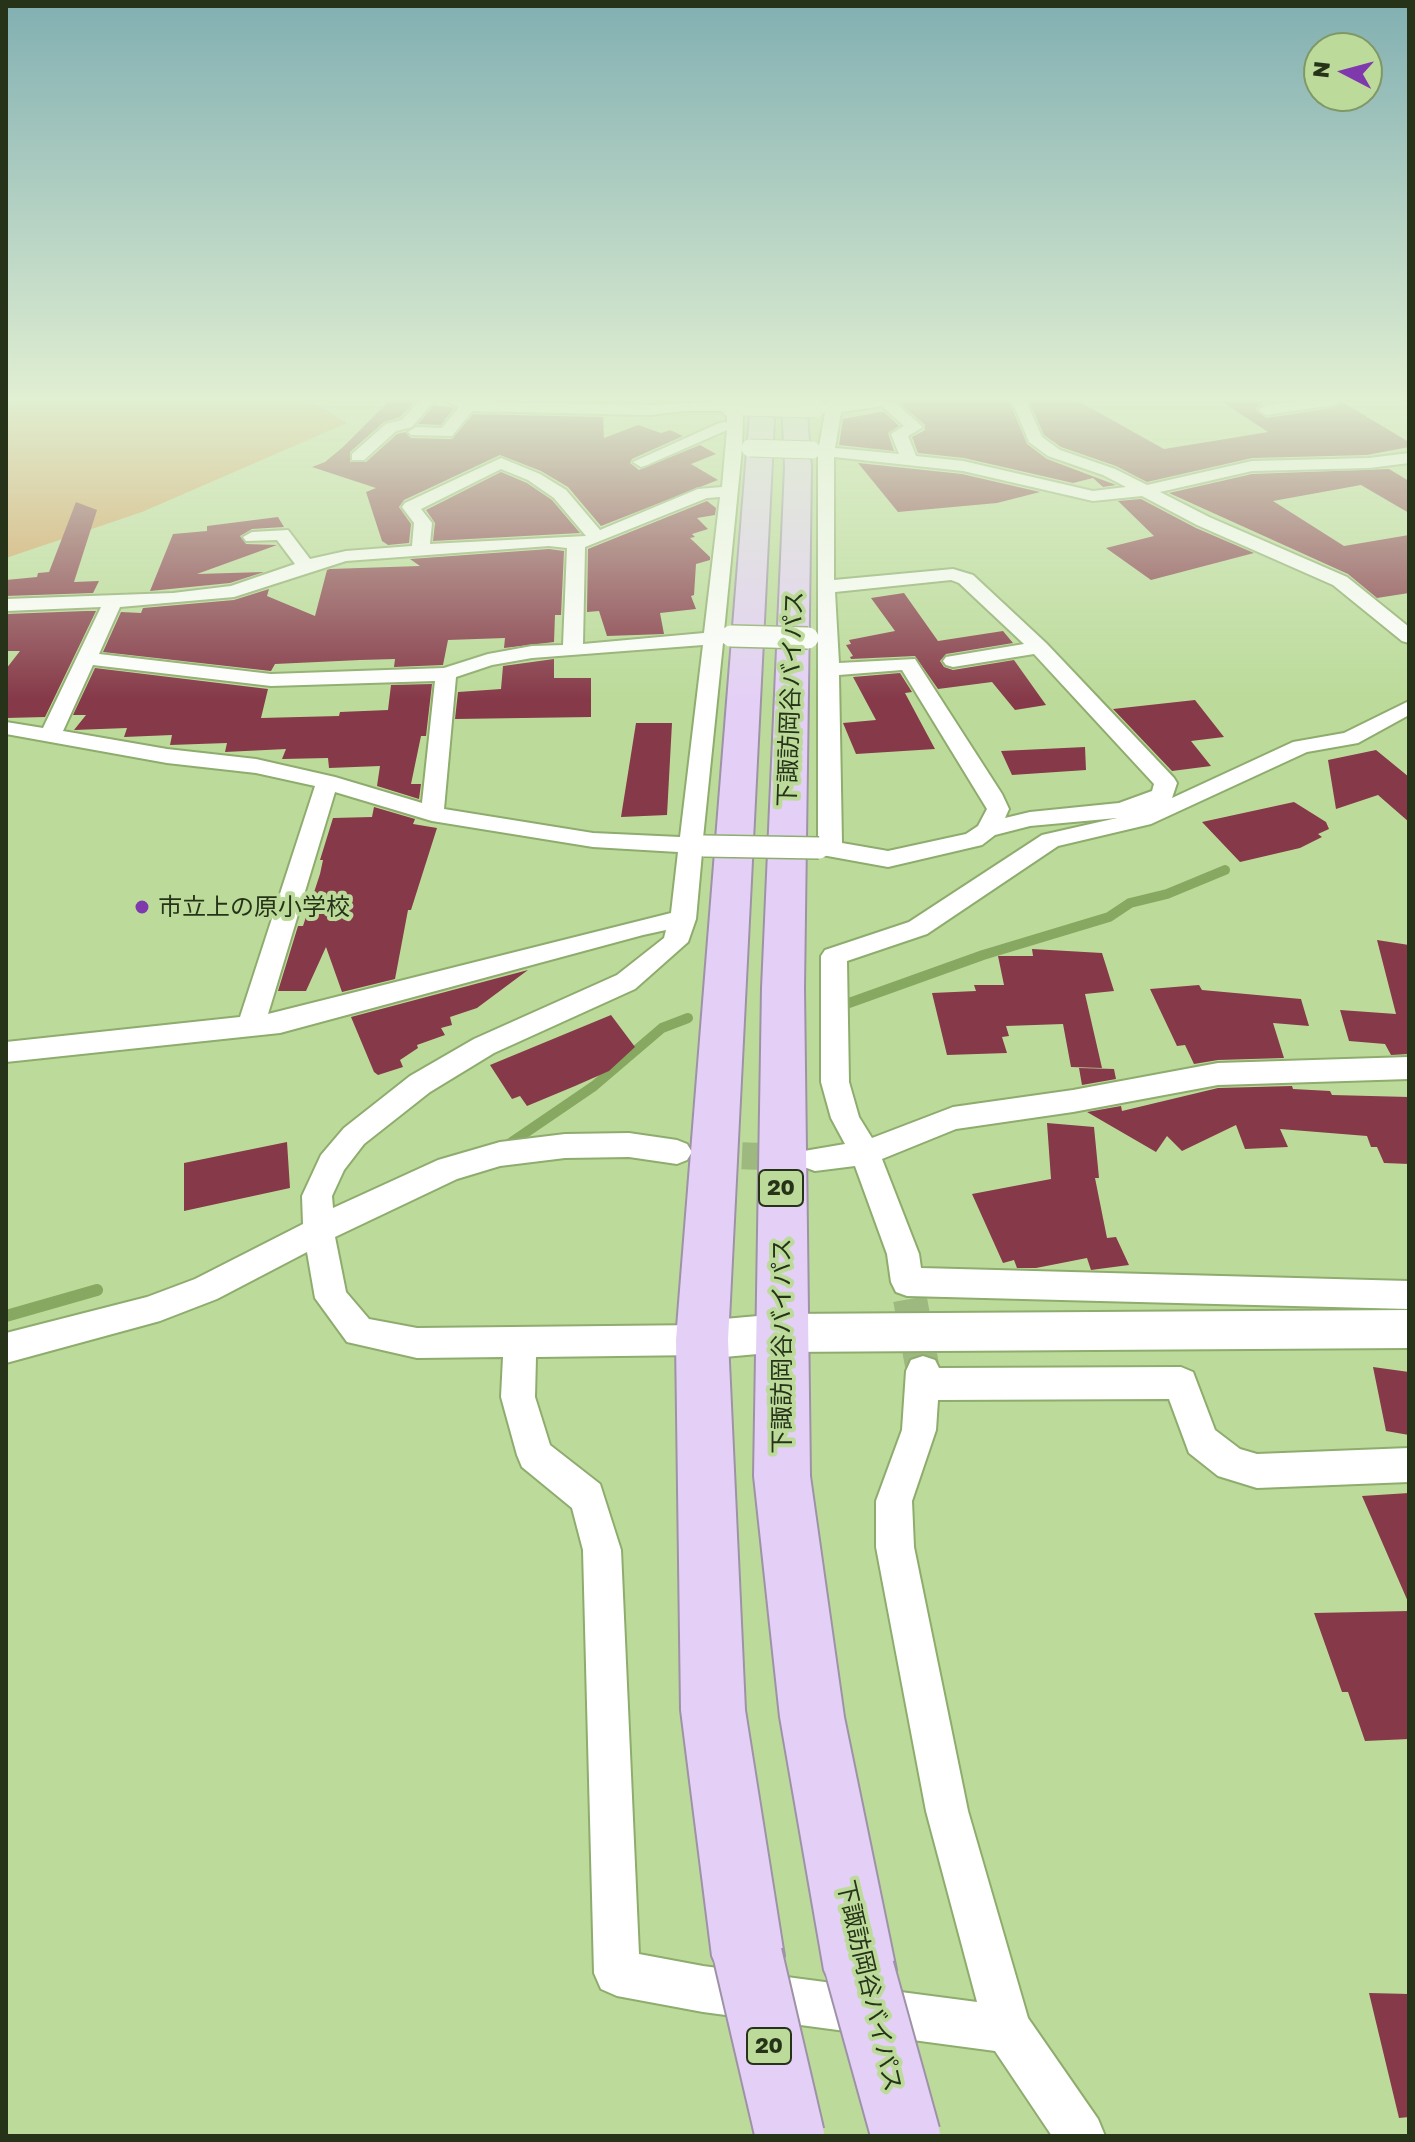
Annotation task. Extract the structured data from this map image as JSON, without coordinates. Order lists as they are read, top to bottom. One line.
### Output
{"streets":{"highway":["下諏訪岡谷バイパス","20"]},"places":["市立上の原小学校"],"north":"left"}
